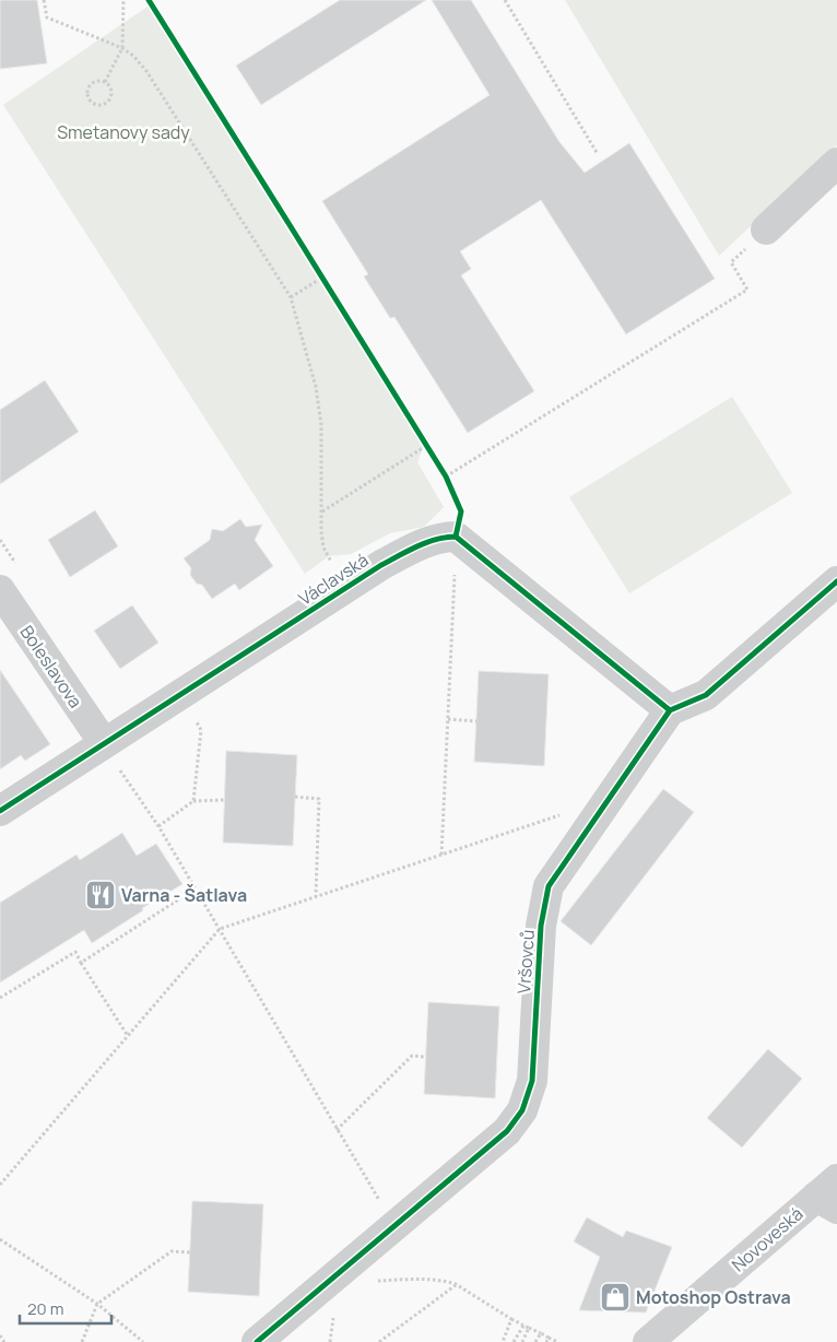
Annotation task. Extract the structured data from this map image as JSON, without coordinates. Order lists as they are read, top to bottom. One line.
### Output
{"streets":{"street":["Václavská","Boleslavova","Vršovců","Novoveská"]},"crossings":[["Václavská","Boleslavova"]],"parks":["Smetanovy sady"],"places":{"restaurant":["Varna - Šatlava"],"shop":["Motoshop Ostrava"]},"scale_bar":"20 m"}
